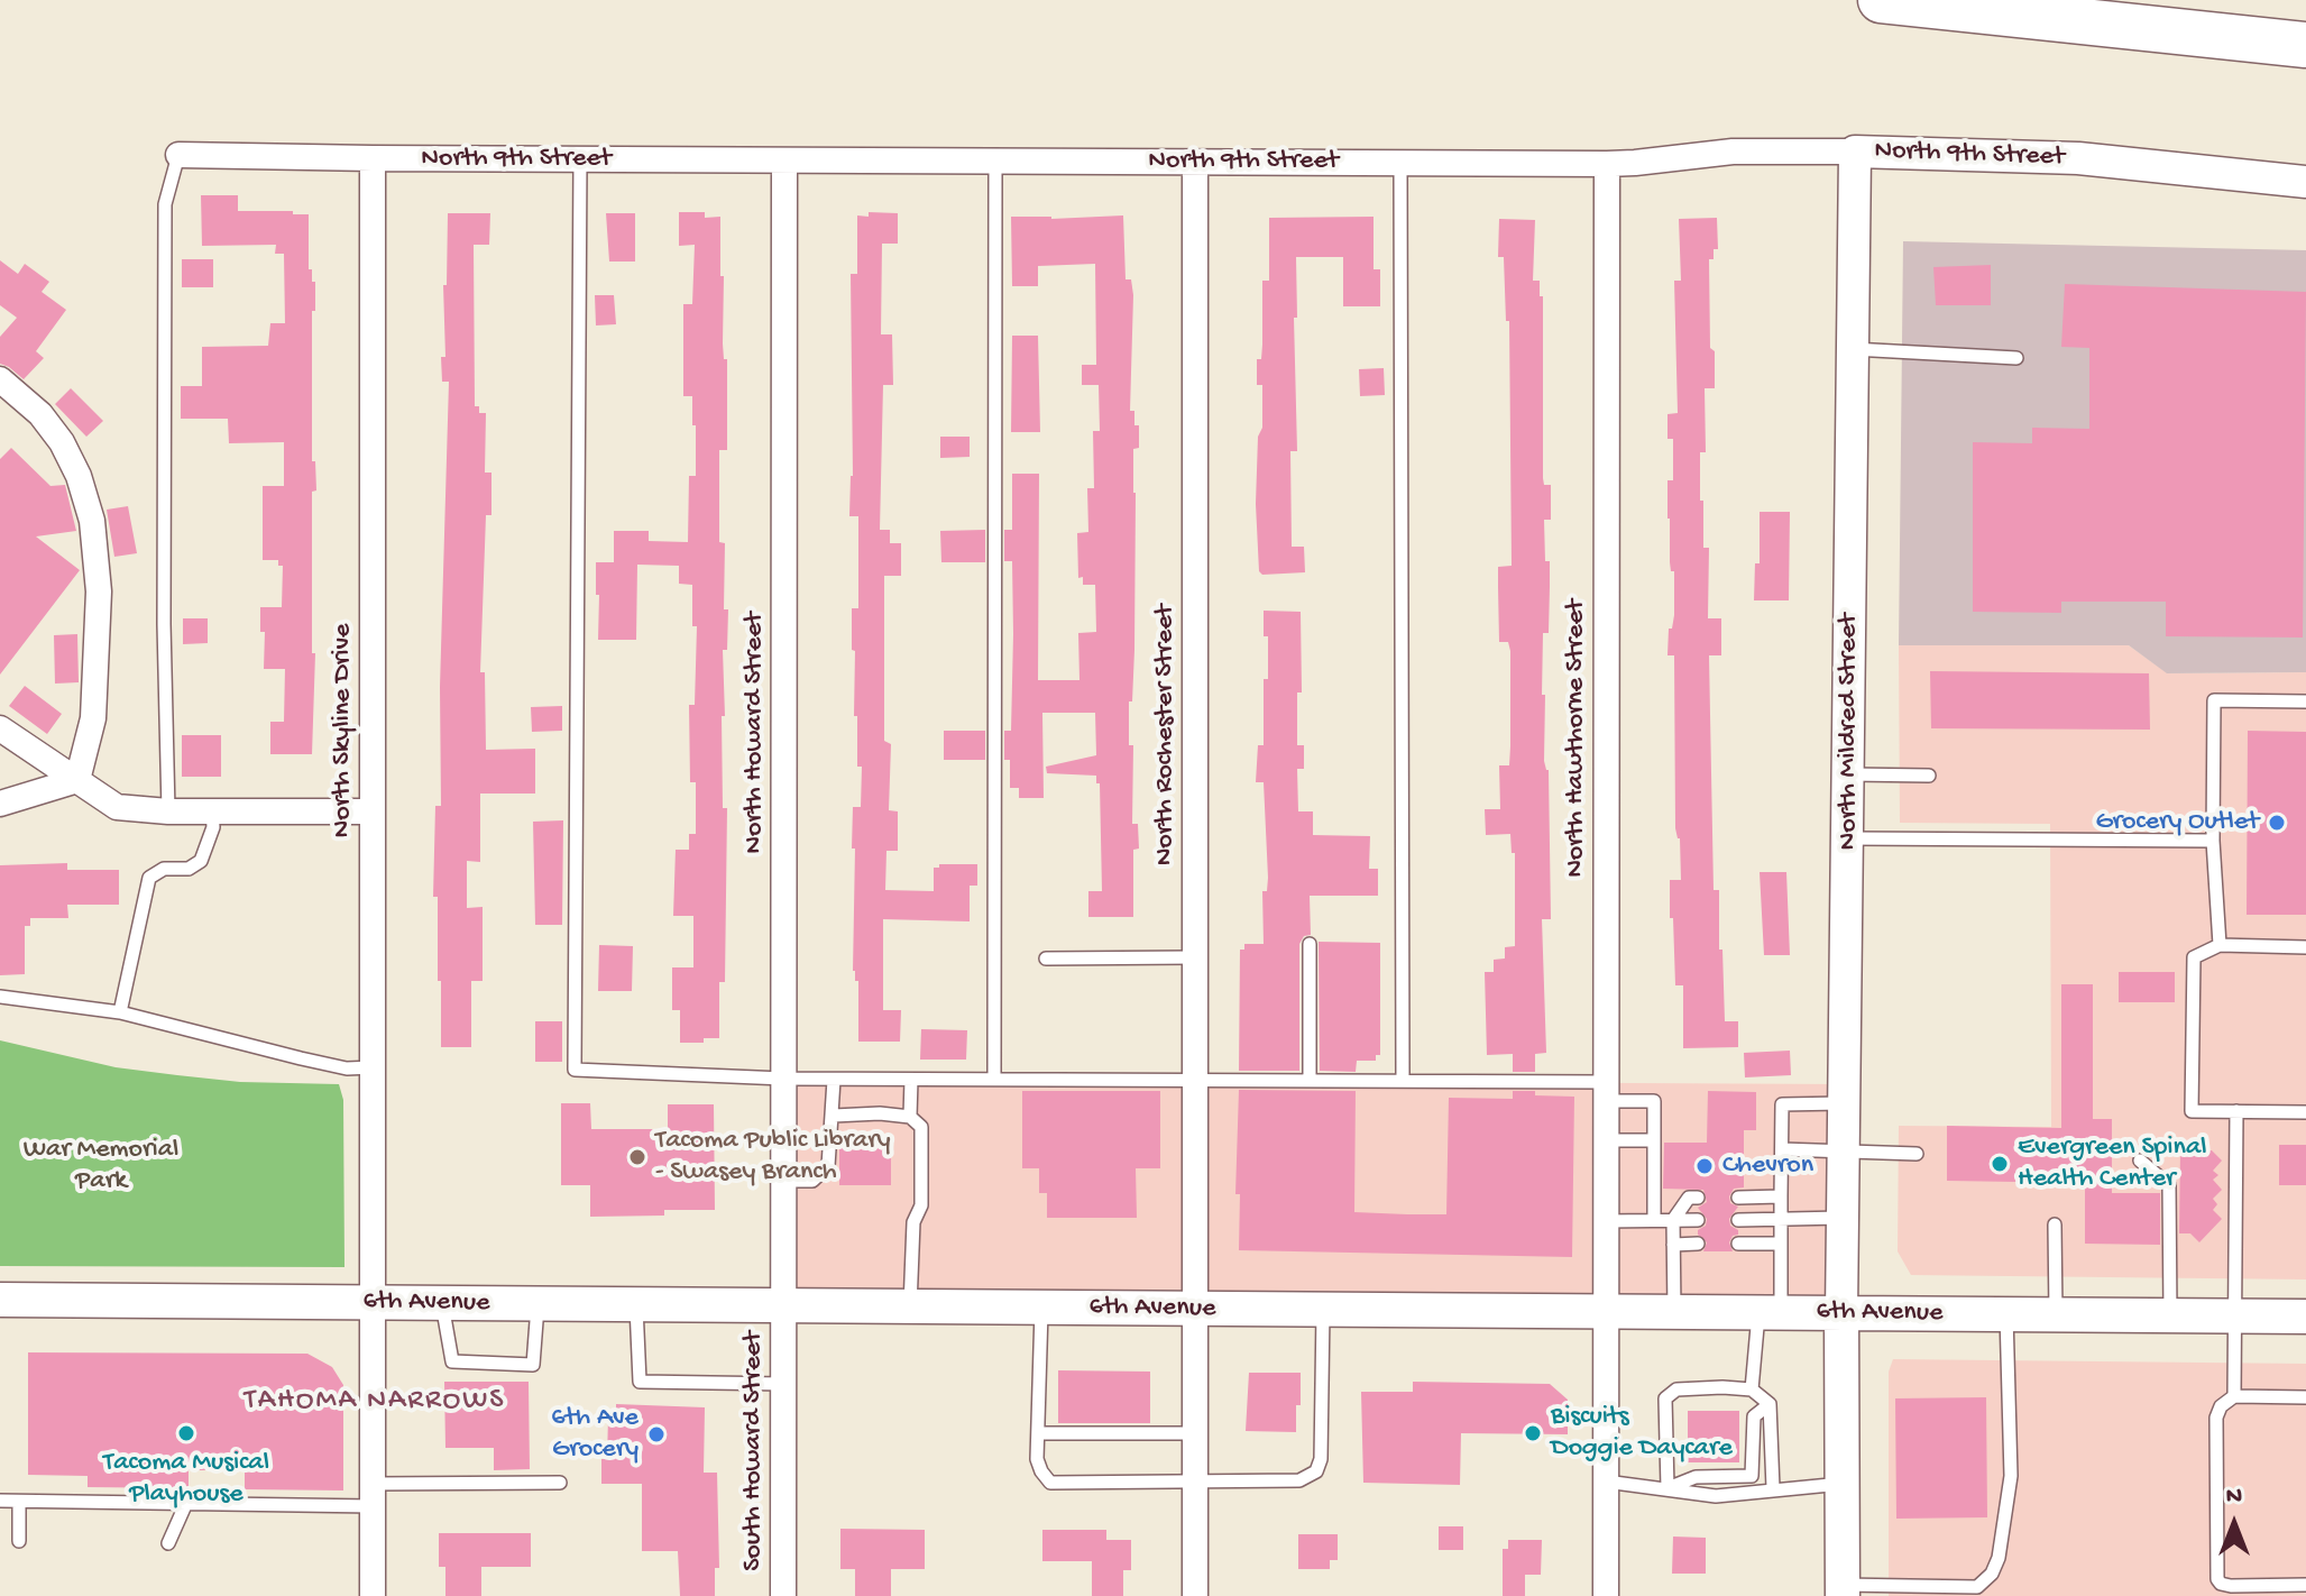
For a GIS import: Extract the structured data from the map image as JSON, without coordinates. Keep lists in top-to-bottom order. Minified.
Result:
{"streets":{"main road":["6th Avenue"],"street":["North 9th Street","North Skyline Drive","North Mildred Street","North Howard Street","North Rochester Street","North Hawthorne Street","South Howard Street"]},"crossings":[["North 9th Street","North Skyline Drive"],["North 9th Street","North Mildred Street"],["North 9th Street","North Howard Street"],["North 9th Street","North Rochester Street"],["North 9th Street","North Hawthorne Street"],["North Skyline Drive","6th Avenue"],["North Mildred Street","6th Avenue"],["North Howard Street","6th Avenue"],["North Howard Street","South Howard Street"],["North Rochester Street","6th Avenue"],["North Hawthorne Street","6th Avenue"],["6th Avenue","South Howard Street"]],"districts":["TAHOMA NARROWS"],"parks":["War Memorial Park"],"places":["Grocery Outlet","Tacoma Public Library - Swasey Branch","Evergreen Spinal Health Center","Chevron","Tacoma Musical Playhouse","Biscuits Doggie Daycare","6th Ave Grocery"],"north":"top"}
